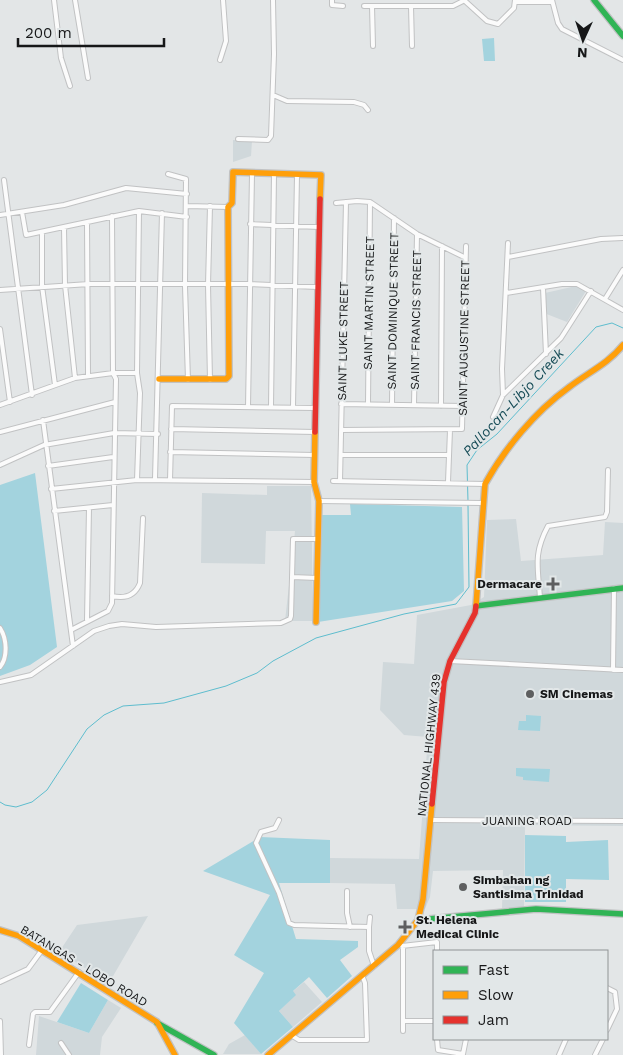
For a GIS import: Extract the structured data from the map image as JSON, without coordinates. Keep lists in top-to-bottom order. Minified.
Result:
{"streets":{"main road":["NATIONAL HIGHWAY 439","BATANGAS - LOBO ROAD"],"street":["SAINT MARTIN STREET","SAINT DOMINIQUE STREET","SAINT FRANCIS STREET","SAINT AUGUSTINE STREET","SAINT LUKE STREET","JUANING ROAD"]},"crossings":[["NATIONAL HIGHWAY 439","JUANING ROAD"]],"water":["Pallocan-Libjo Creek"],"places":{"health":["Dermacare","St. Helena Medical Clinic"],"other":["SM Cinemas","Simbahan ng Santisima Trinidad"]},"legend":["Fast","Slow","Jam"],"scale_bar":"200 m","north":"bottom"}
